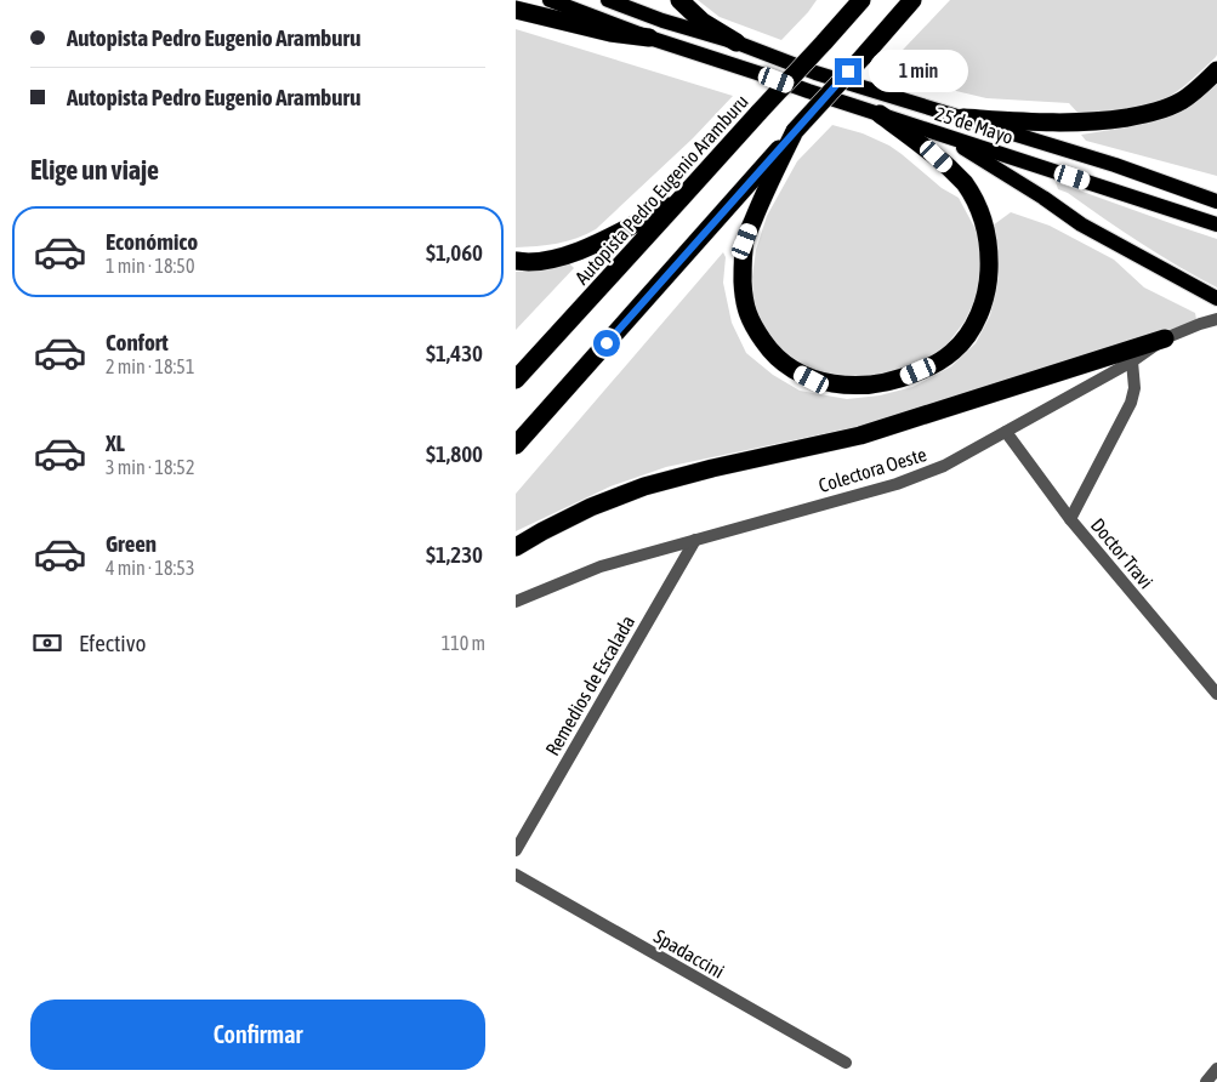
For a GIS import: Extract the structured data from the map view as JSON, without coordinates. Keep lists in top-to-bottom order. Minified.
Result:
{"streets":{"highway":["Autopista Pedro Eugenio Aramburu"],"main road":["25 de Mayo"],"street":["Colectora Oeste","Doctor Travi","Remedios de Escalada","Spadaccini"]},"crossings":[["Colectora Oeste","Doctor Travi"],["Colectora Oeste","Remedios de Escalada"]],"page":{"banner":["Autopista Pedro Eugenio Aramburu","Autopista Pedro Eugenio Aramburu"],"bubble":"1 min","heading":"Elige un viaje","list":[{"name":"Económico","note":"1 min · 18:50","value":"$1,060"},{"name":"Confort","note":"2 min · 18:51","value":"$1,430"},{"name":"XL","note":"3 min · 18:52","value":"$1,800"},{"name":"Green","note":"4 min · 18:53","value":"$1,230"}],"pay":["Efectivo","110 m"],"buttons":"Confirmar"}}
